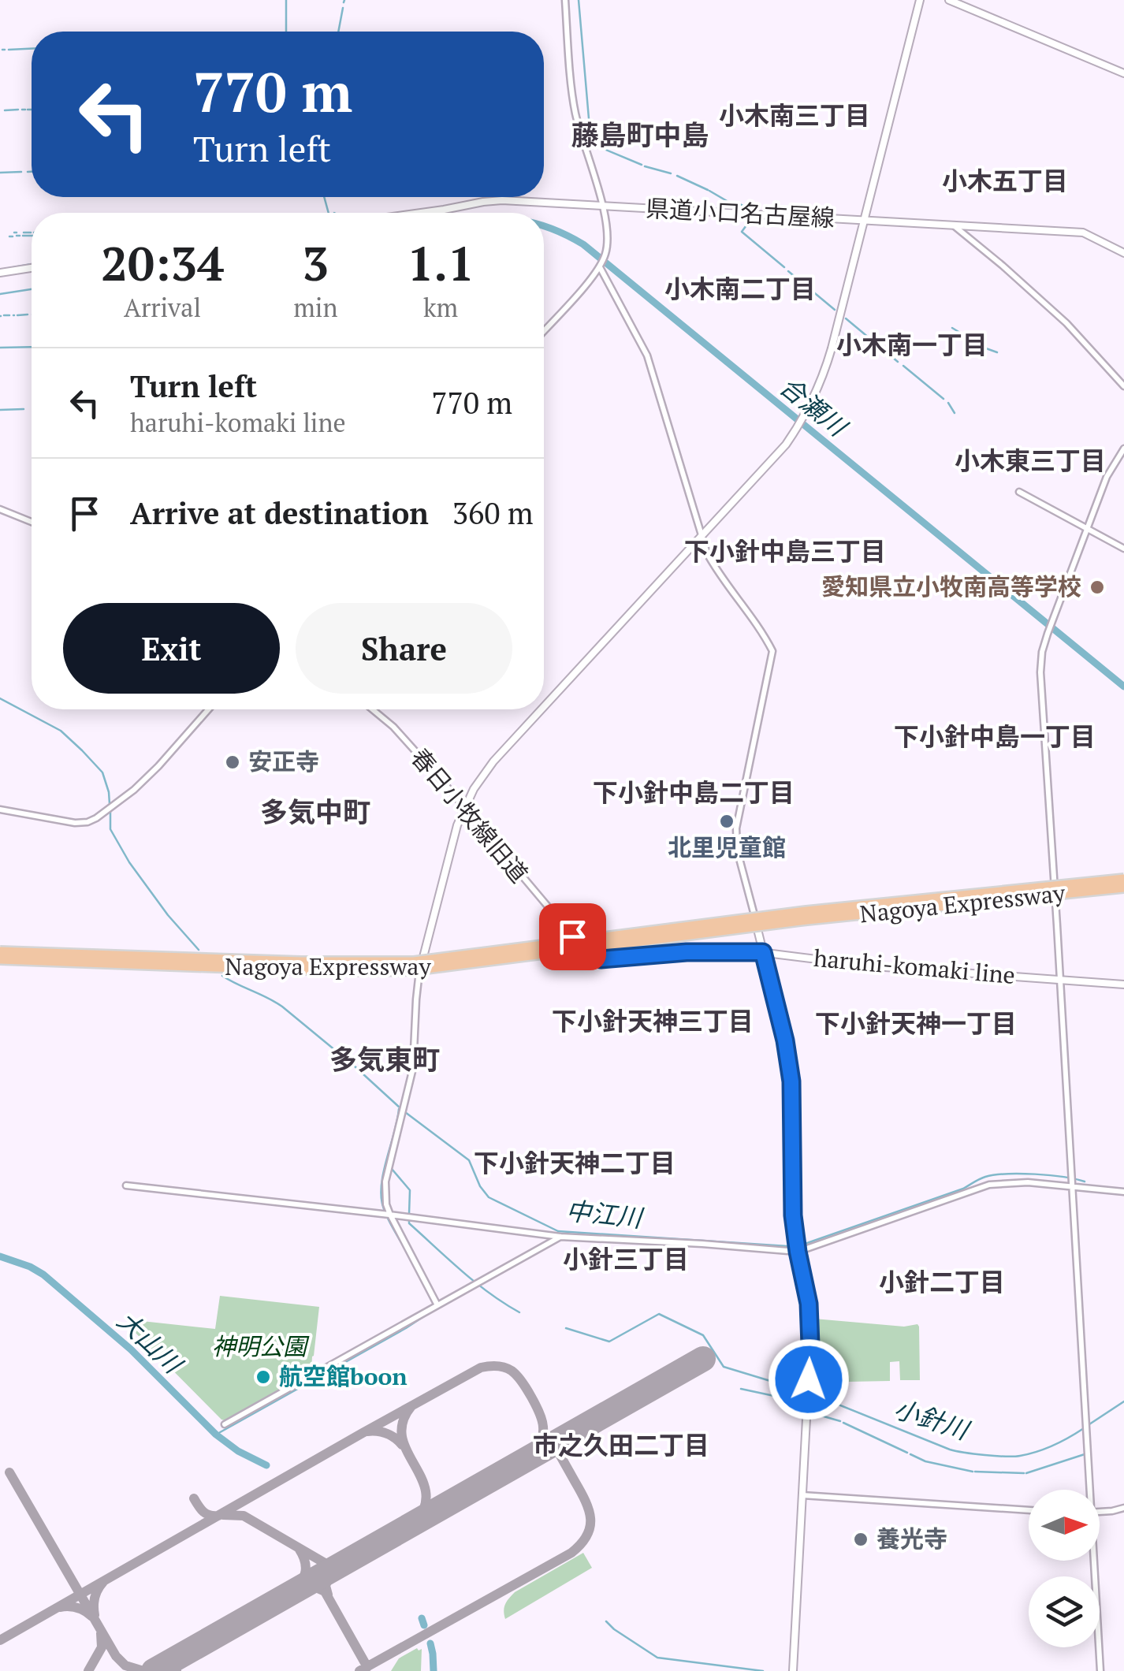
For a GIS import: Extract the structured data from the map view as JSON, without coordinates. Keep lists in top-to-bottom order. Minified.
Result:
{"streets":{"highway":["Nagoya Expressway"],"main road":["県道小口名古屋線","haruhi-komaki line"],"street":["春日小牧線旧道"]},"crossings":[["春日小牧線旧道","haruhi-komaki line"]],"districts":["小木南三丁目","藤島町中島","小木五丁目","小木南二丁目","小木南一丁目","小木東三丁目","下小針中島三丁目","下小針中島一丁目","下小針中島二丁目","多気中町","下小針天神三丁目","下小針天神一丁目","多気東町","下小針天神二丁目","小針三丁目","小針二丁目","市之久田二丁目"],"water":["合瀬川","中江川","大山川","小針川"],"parks":["神明公園"],"places":["愛知県立小牧南高等学校","安正寺","北里児童館","航空館boon","養光寺"],"north":"right","page":{"turn":["770 m","Turn left"],"eta":["20:34","Arrival","3","min","1.1","km"],"list":[{"name":"Turn left","note":"haruhi-komaki line","value":"770 m"},{"name":"Arrive at destination","value":"360 m"}],"buttons":["Exit","Share"]}}
